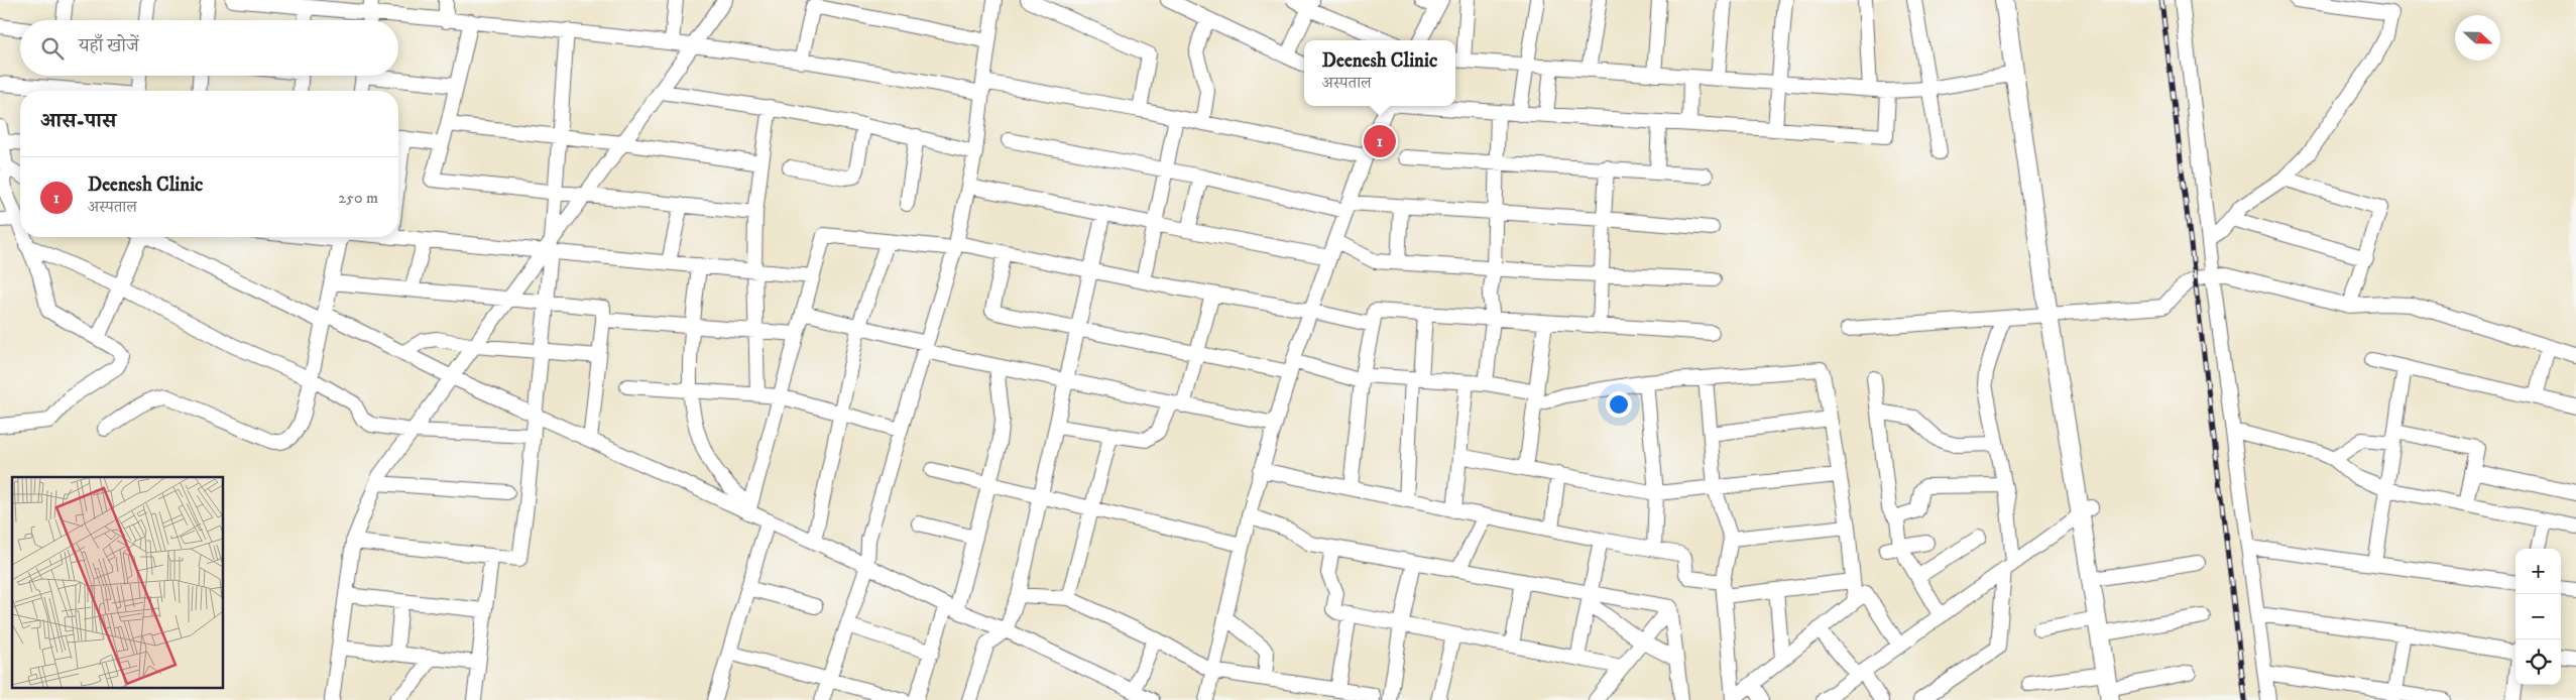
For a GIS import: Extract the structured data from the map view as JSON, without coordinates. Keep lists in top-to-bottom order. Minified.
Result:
{"north":"right","page":{"search":"यहाँ खोजें","popup":["Deenesh Clinic","अस्पताल"],"heading":"आस-पास","pins":"1","list":[{"mark":"1","name":"Deenesh Clinic","note":"अस्पताल","value":"250 m"}],"map_buttons":["+","−"]}}
